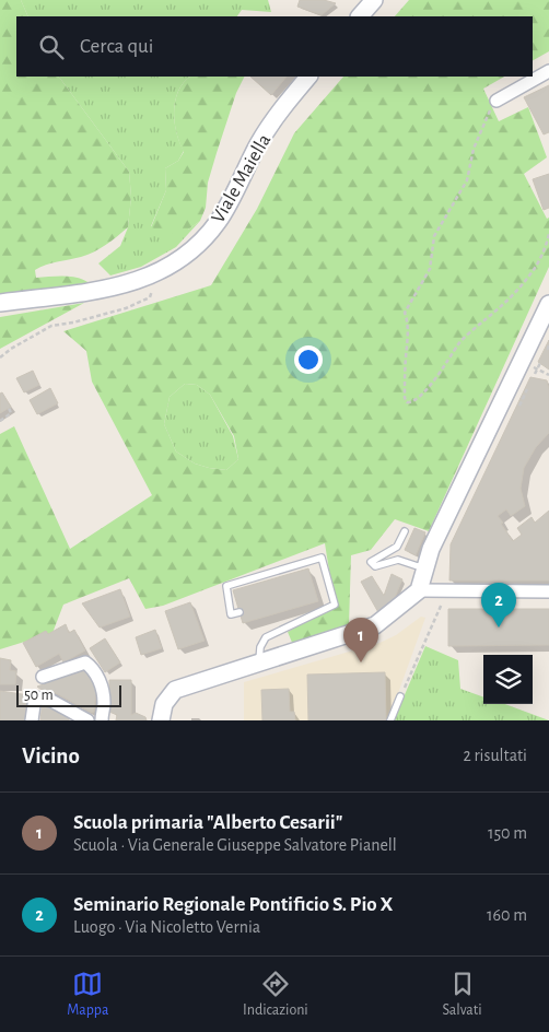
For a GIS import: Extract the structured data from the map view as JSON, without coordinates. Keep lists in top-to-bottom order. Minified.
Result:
{"streets":{"street":["Viale Maiella"]},"scale_bar":"50 m","page":{"search":"Cerca qui","pins":["2","1"],"scale":"50 m","heading":["Vicino","2 risultati"],"list":[{"mark":"1","name":"Scuola primaria \"Alberto Cesarii\"","note":"Scuola · Via Generale Giuseppe Salvatore Pianell","value":"150 m"},{"mark":"2","name":"Seminario Regionale Pontificio S. Pio X","note":"Luogo · Via Nicoletto Vernia","value":"160 m"}],"nav":["Mappa","Indicazioni","Salvati"]}}
